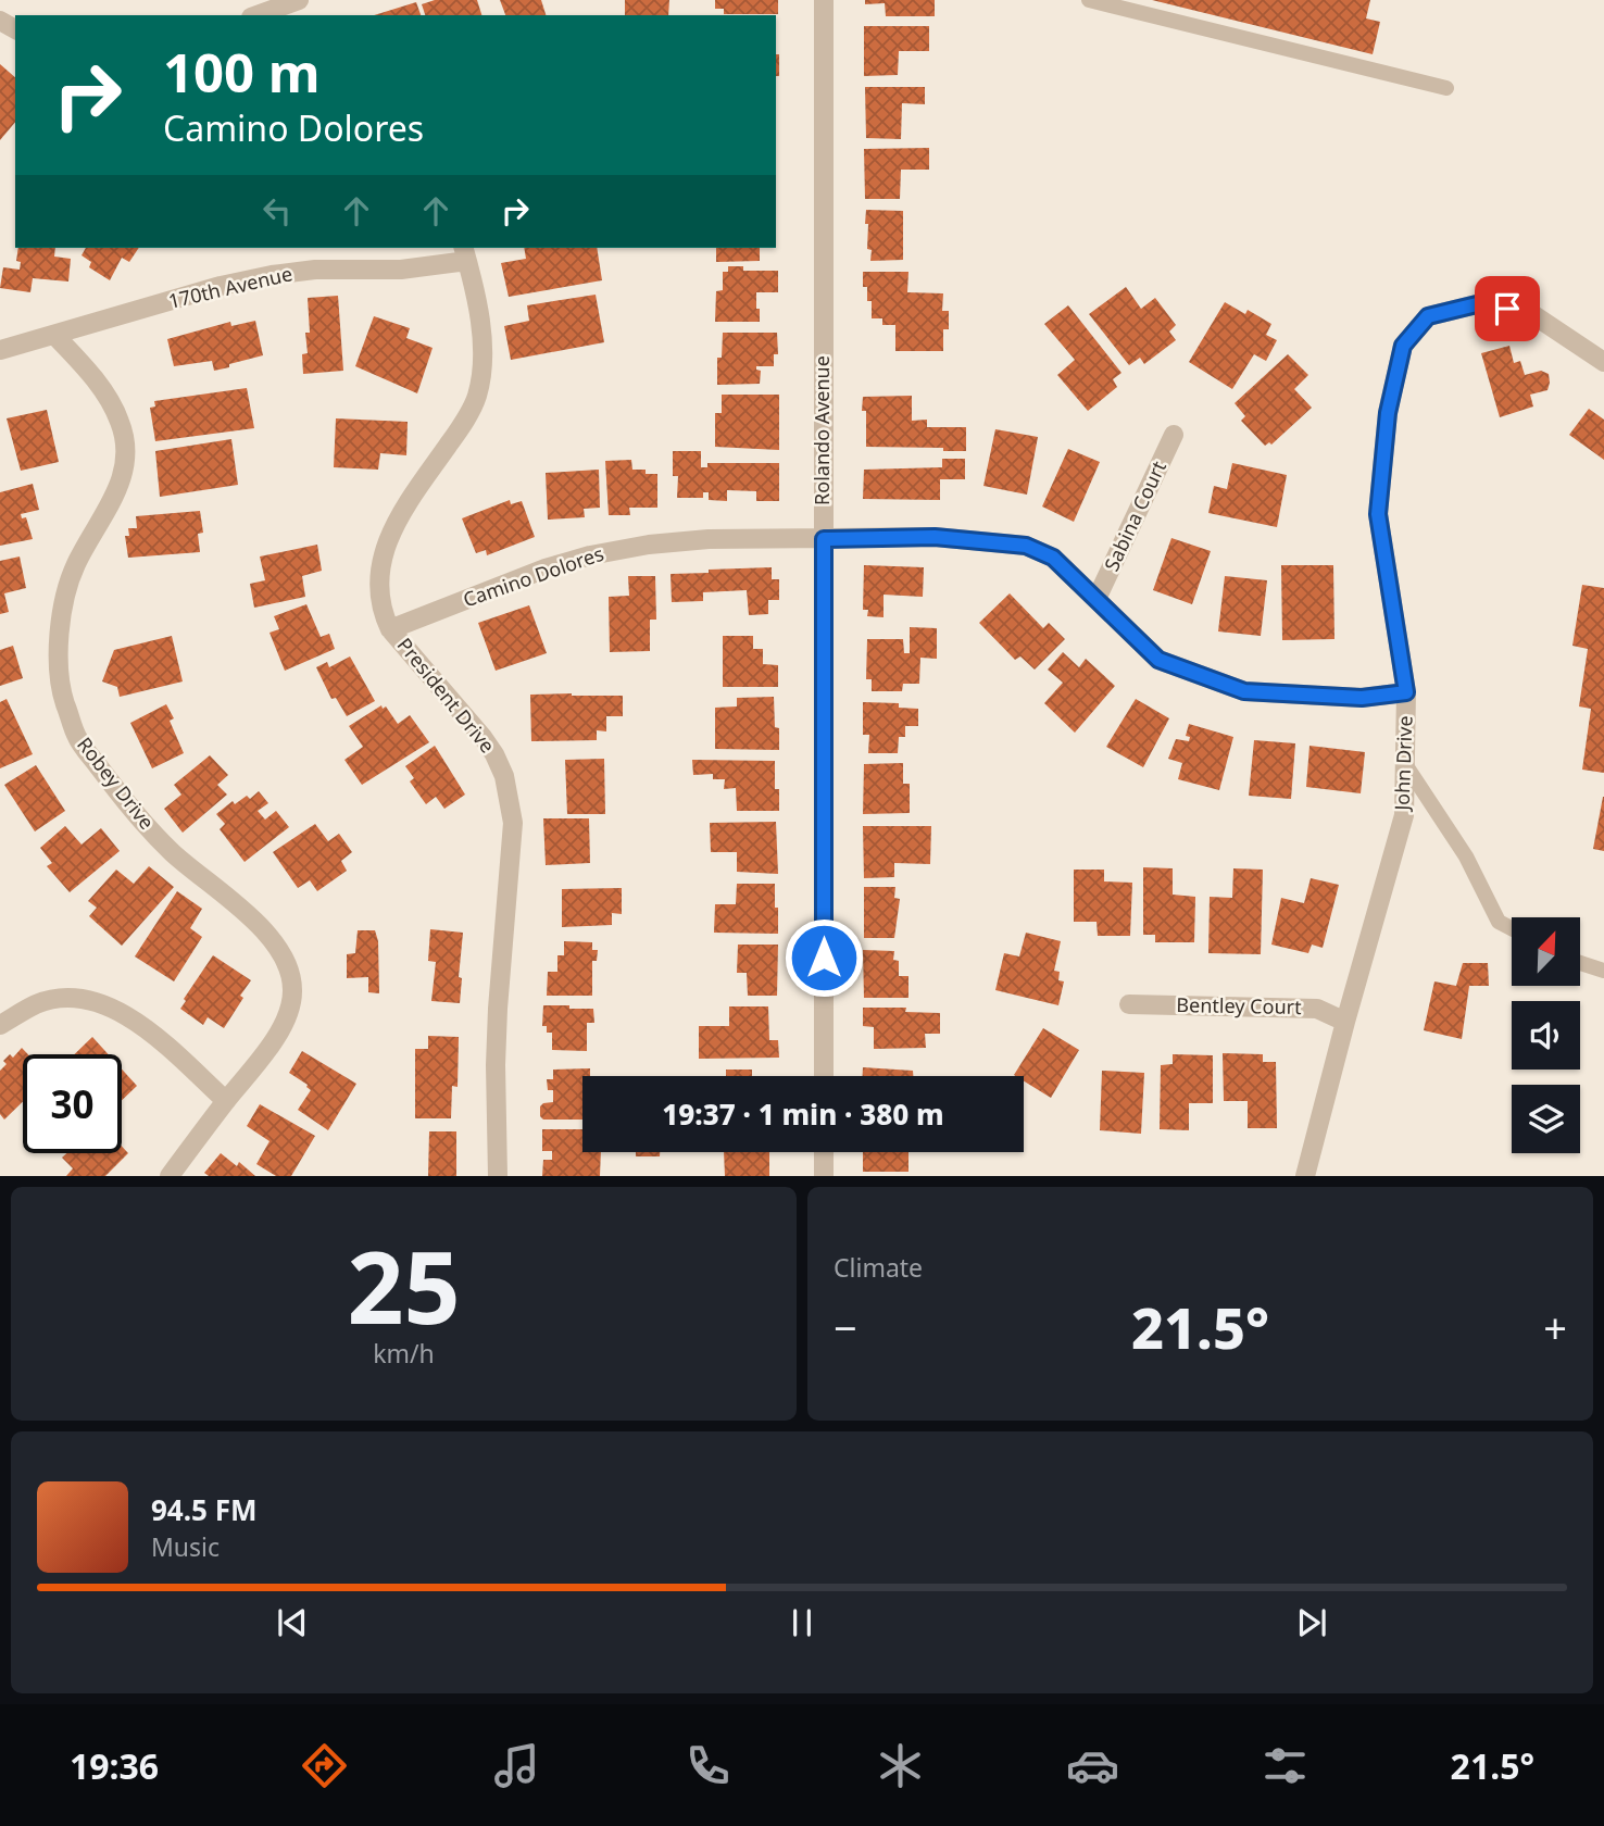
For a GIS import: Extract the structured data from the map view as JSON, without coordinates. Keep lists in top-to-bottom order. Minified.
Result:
{"streets":{"street":["170th Avenue","Rolando Avenue","Sabina Court","Camino Dolores","President Drive","John Drive","Robey Drive","Bentley Court"]},"crossings":[["170th Avenue","President Drive"],["170th Avenue","Robey Drive"],["Rolando Avenue","Camino Dolores"],["Sabina Court","Camino Dolores"],["Camino Dolores","President Drive"],["Camino Dolores","John Drive"],["John Drive","Bentley Court"]],"north":"top right","page":{"turn":["100 m","Camino Dolores"],"limit":"30","trip":"19:37 · 1 min · 380 m","tile":[["25","km/h"],"Climate"],"heat":["−","21.5°","+"],"song":["94.5 FM","Music"],"tabs":["19:36","21.5°"]}}
